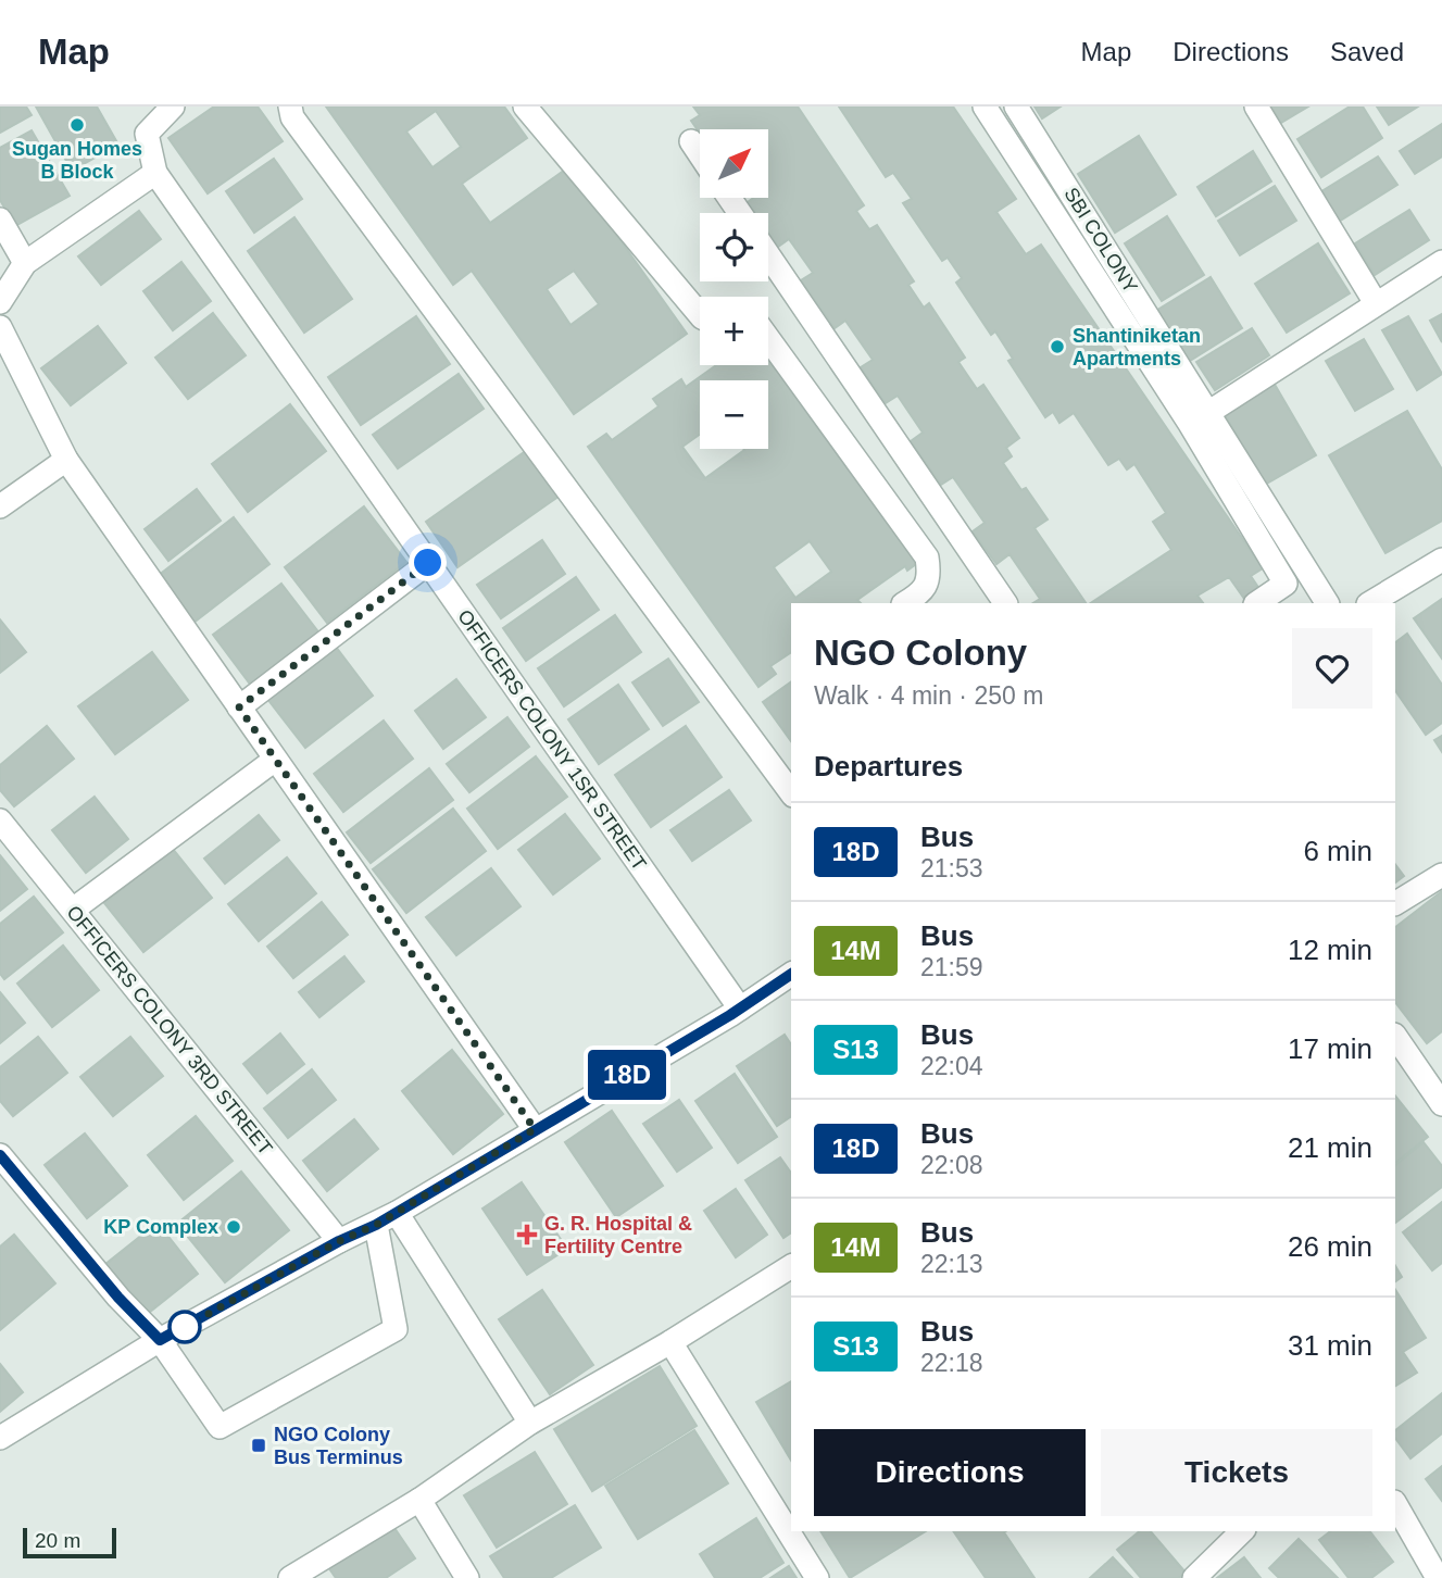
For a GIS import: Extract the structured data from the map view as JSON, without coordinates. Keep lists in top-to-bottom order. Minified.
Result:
{"streets":{"street":["SBI COLONY","OFFICERS COLONY 1SR STREET","OFFICERS COLONY 3RD STREET"]},"places":{"other":["Sugan Homes B Block","Shantiniketan Apartments","KP Complex"],"health":["G. R. Hospital & Fertility Centre"],"transit":["NGO Colony Bus Terminus"]},"lines":["bus line 18D"],"scale_bar":"20 m","north":"top right","page":{"header":"Map","nav":["Map","Directions","Saved"],"on_map":"18D","map_buttons":["+","−"],"heading":[["NGO Colony","Walk · 4 min · 250 m"],"Departures"],"list":[{"mark":"18D","name":"Bus","note":"21:53","value":"6 min"},{"mark":"14M","name":"Bus","note":"21:59","value":"12 min"},{"mark":"S13","name":"Bus","note":"22:04","value":"17 min"},{"mark":"18D","name":"Bus","note":"22:08","value":"21 min"},{"mark":"14M","name":"Bus","note":"22:13","value":"26 min"},{"mark":"S13","name":"Bus","note":"22:18","value":"31 min"}],"buttons":["Directions","Tickets"],"scale":"20 m"}}
